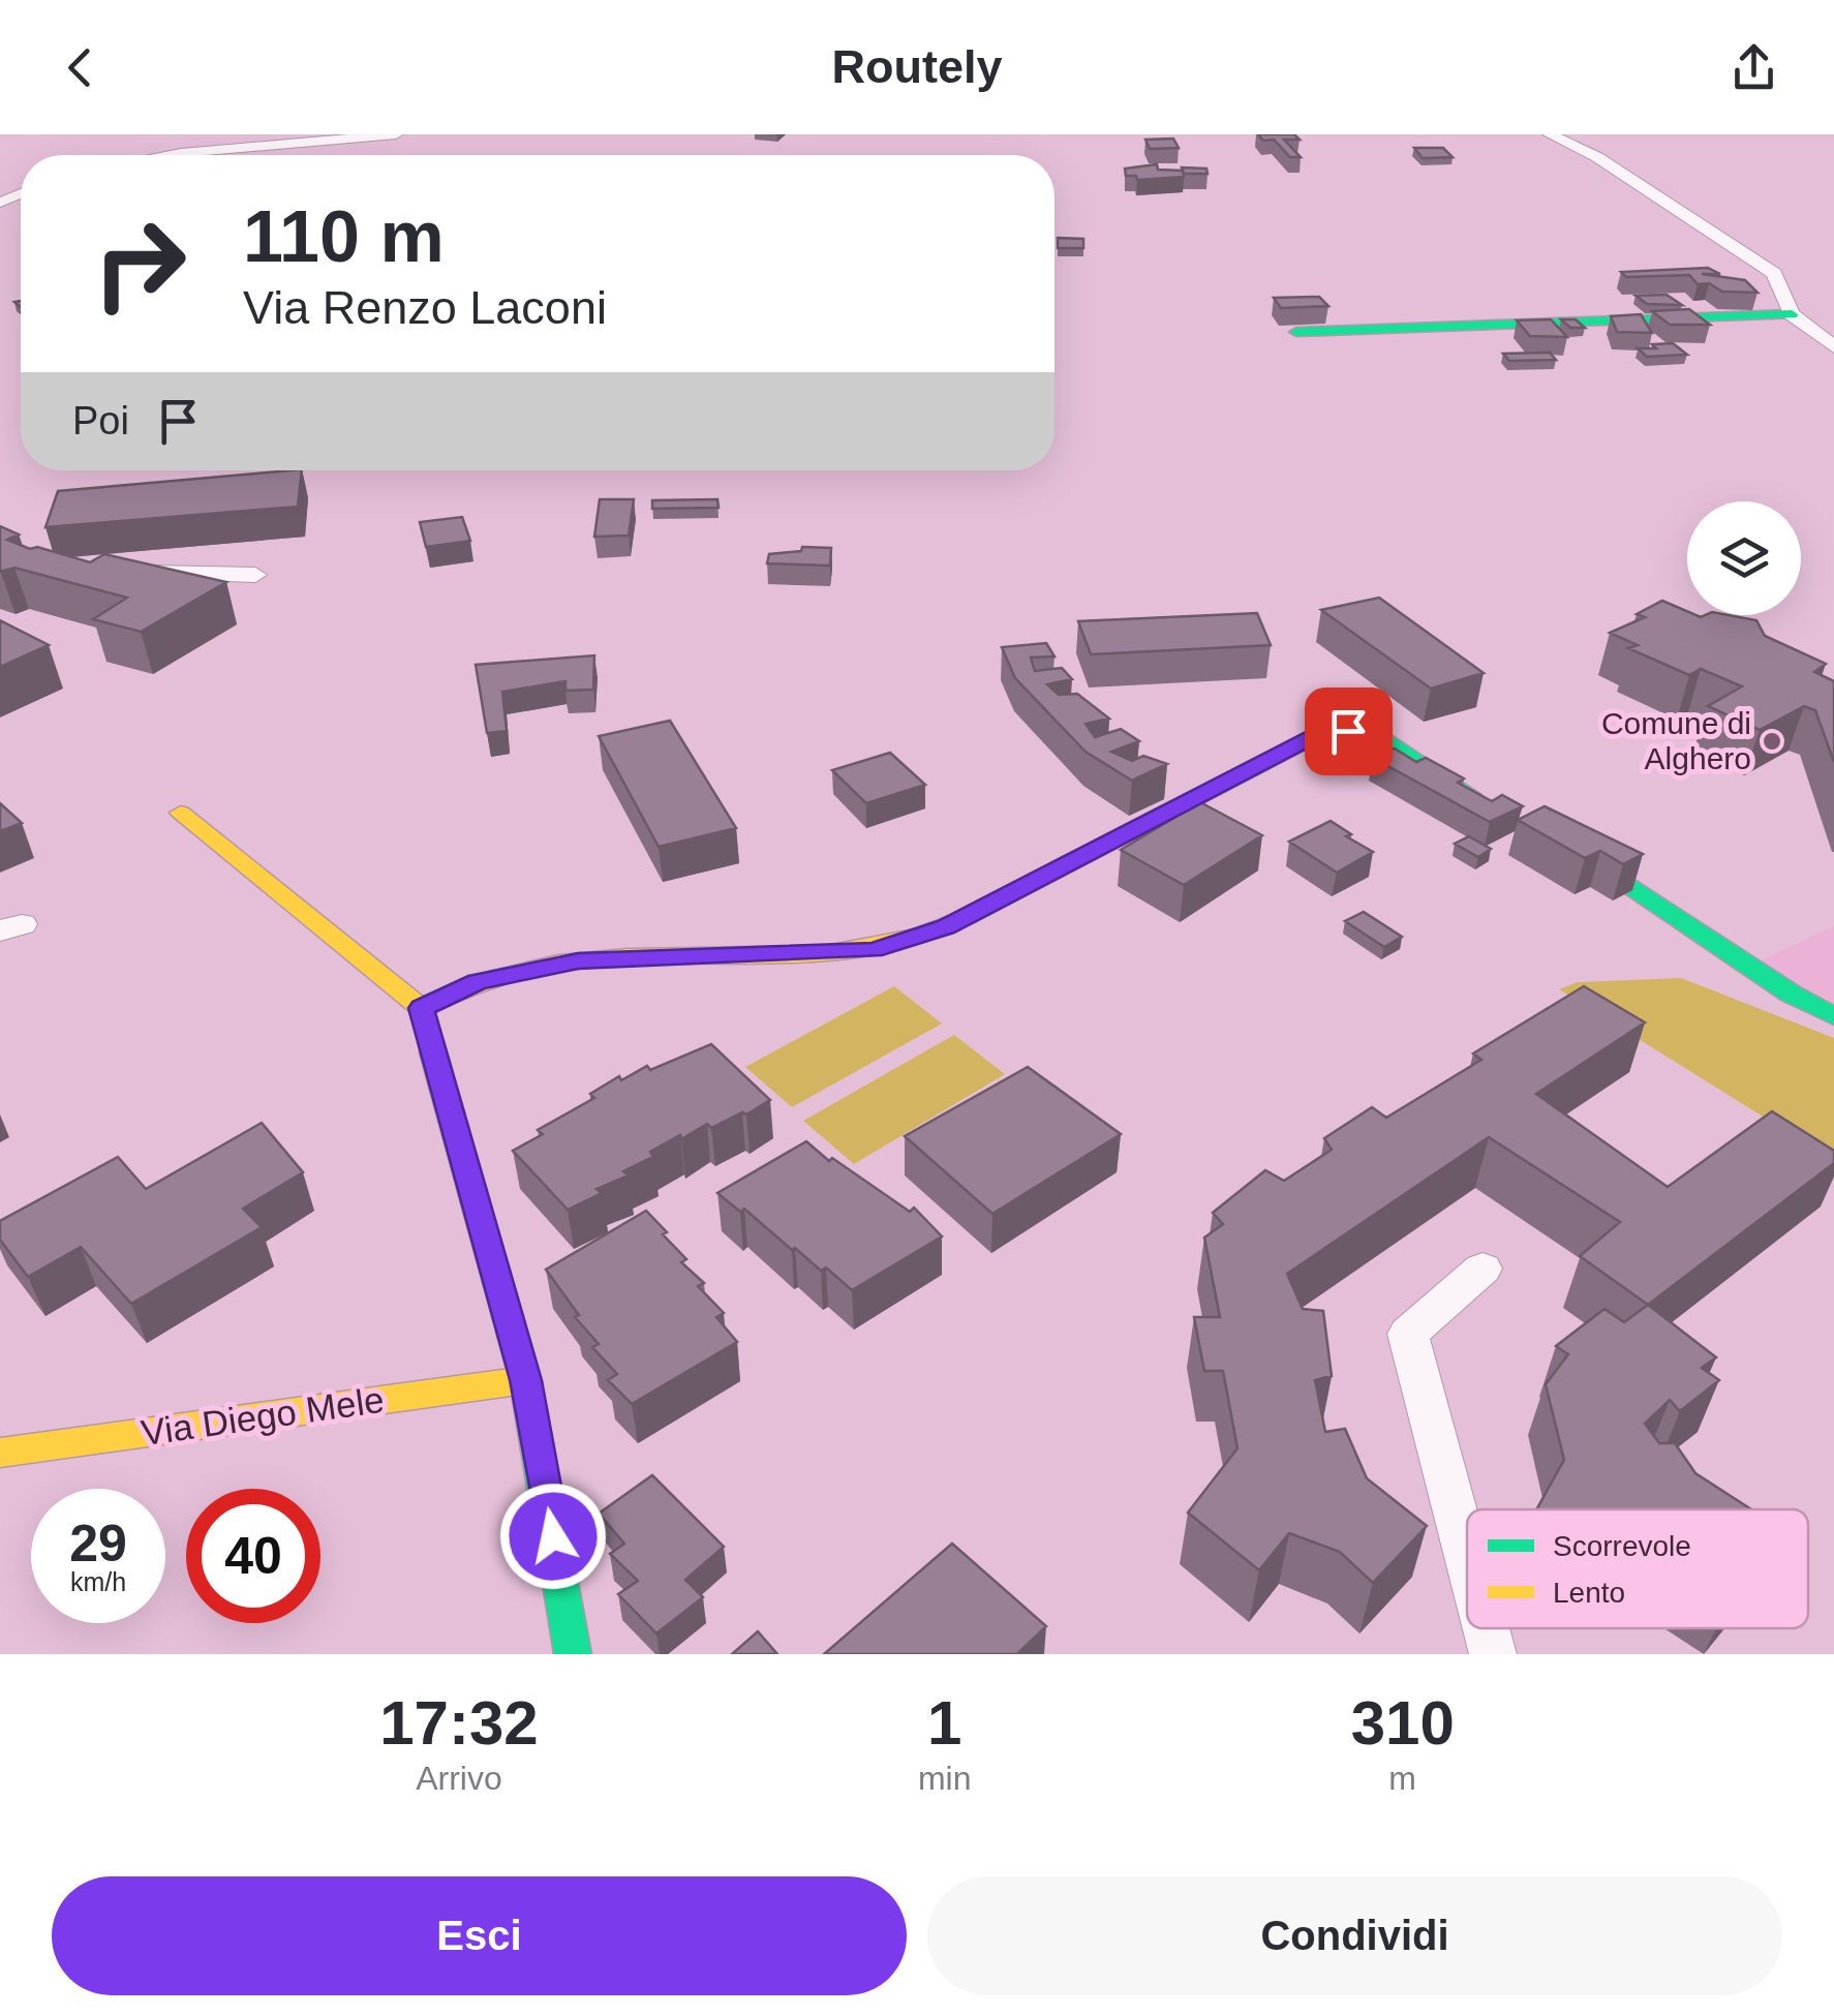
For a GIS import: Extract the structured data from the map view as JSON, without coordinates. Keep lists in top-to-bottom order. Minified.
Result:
{"streets":{"street":["Via Diego Mele"]},"places":["Comune di Alghero"],"legend":["Scorrevole","Lento"],"page":{"header":"Routely","turn":["110 m","Via Renzo Laconi"],"then":"Poi","speed":"29 km/h","limit":"40","eta":["17:32","Arrivo","1","min","310","m"],"buttons":["Esci","Condividi"]}}
